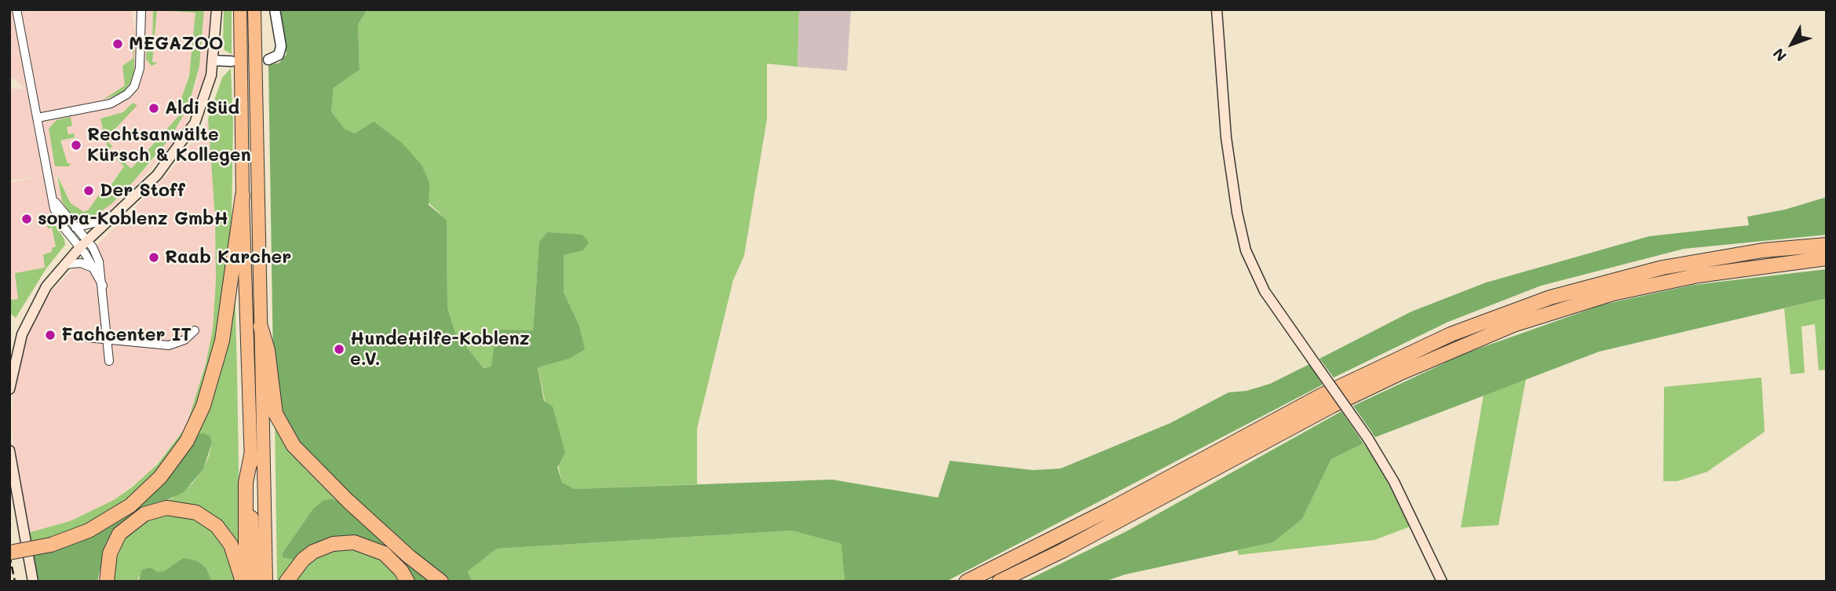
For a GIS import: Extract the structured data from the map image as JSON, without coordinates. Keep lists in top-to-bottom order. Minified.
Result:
{"places":["MEGAZOO","Aldi Süd","Rechtsanwälte Kürsch & Kollegen","Der Stoff","sopra-Koblenz GmbH","Raab Karcher","Fachcenter IT","HundeHilfe-Koblenz e.V."],"north":"bottom left"}
